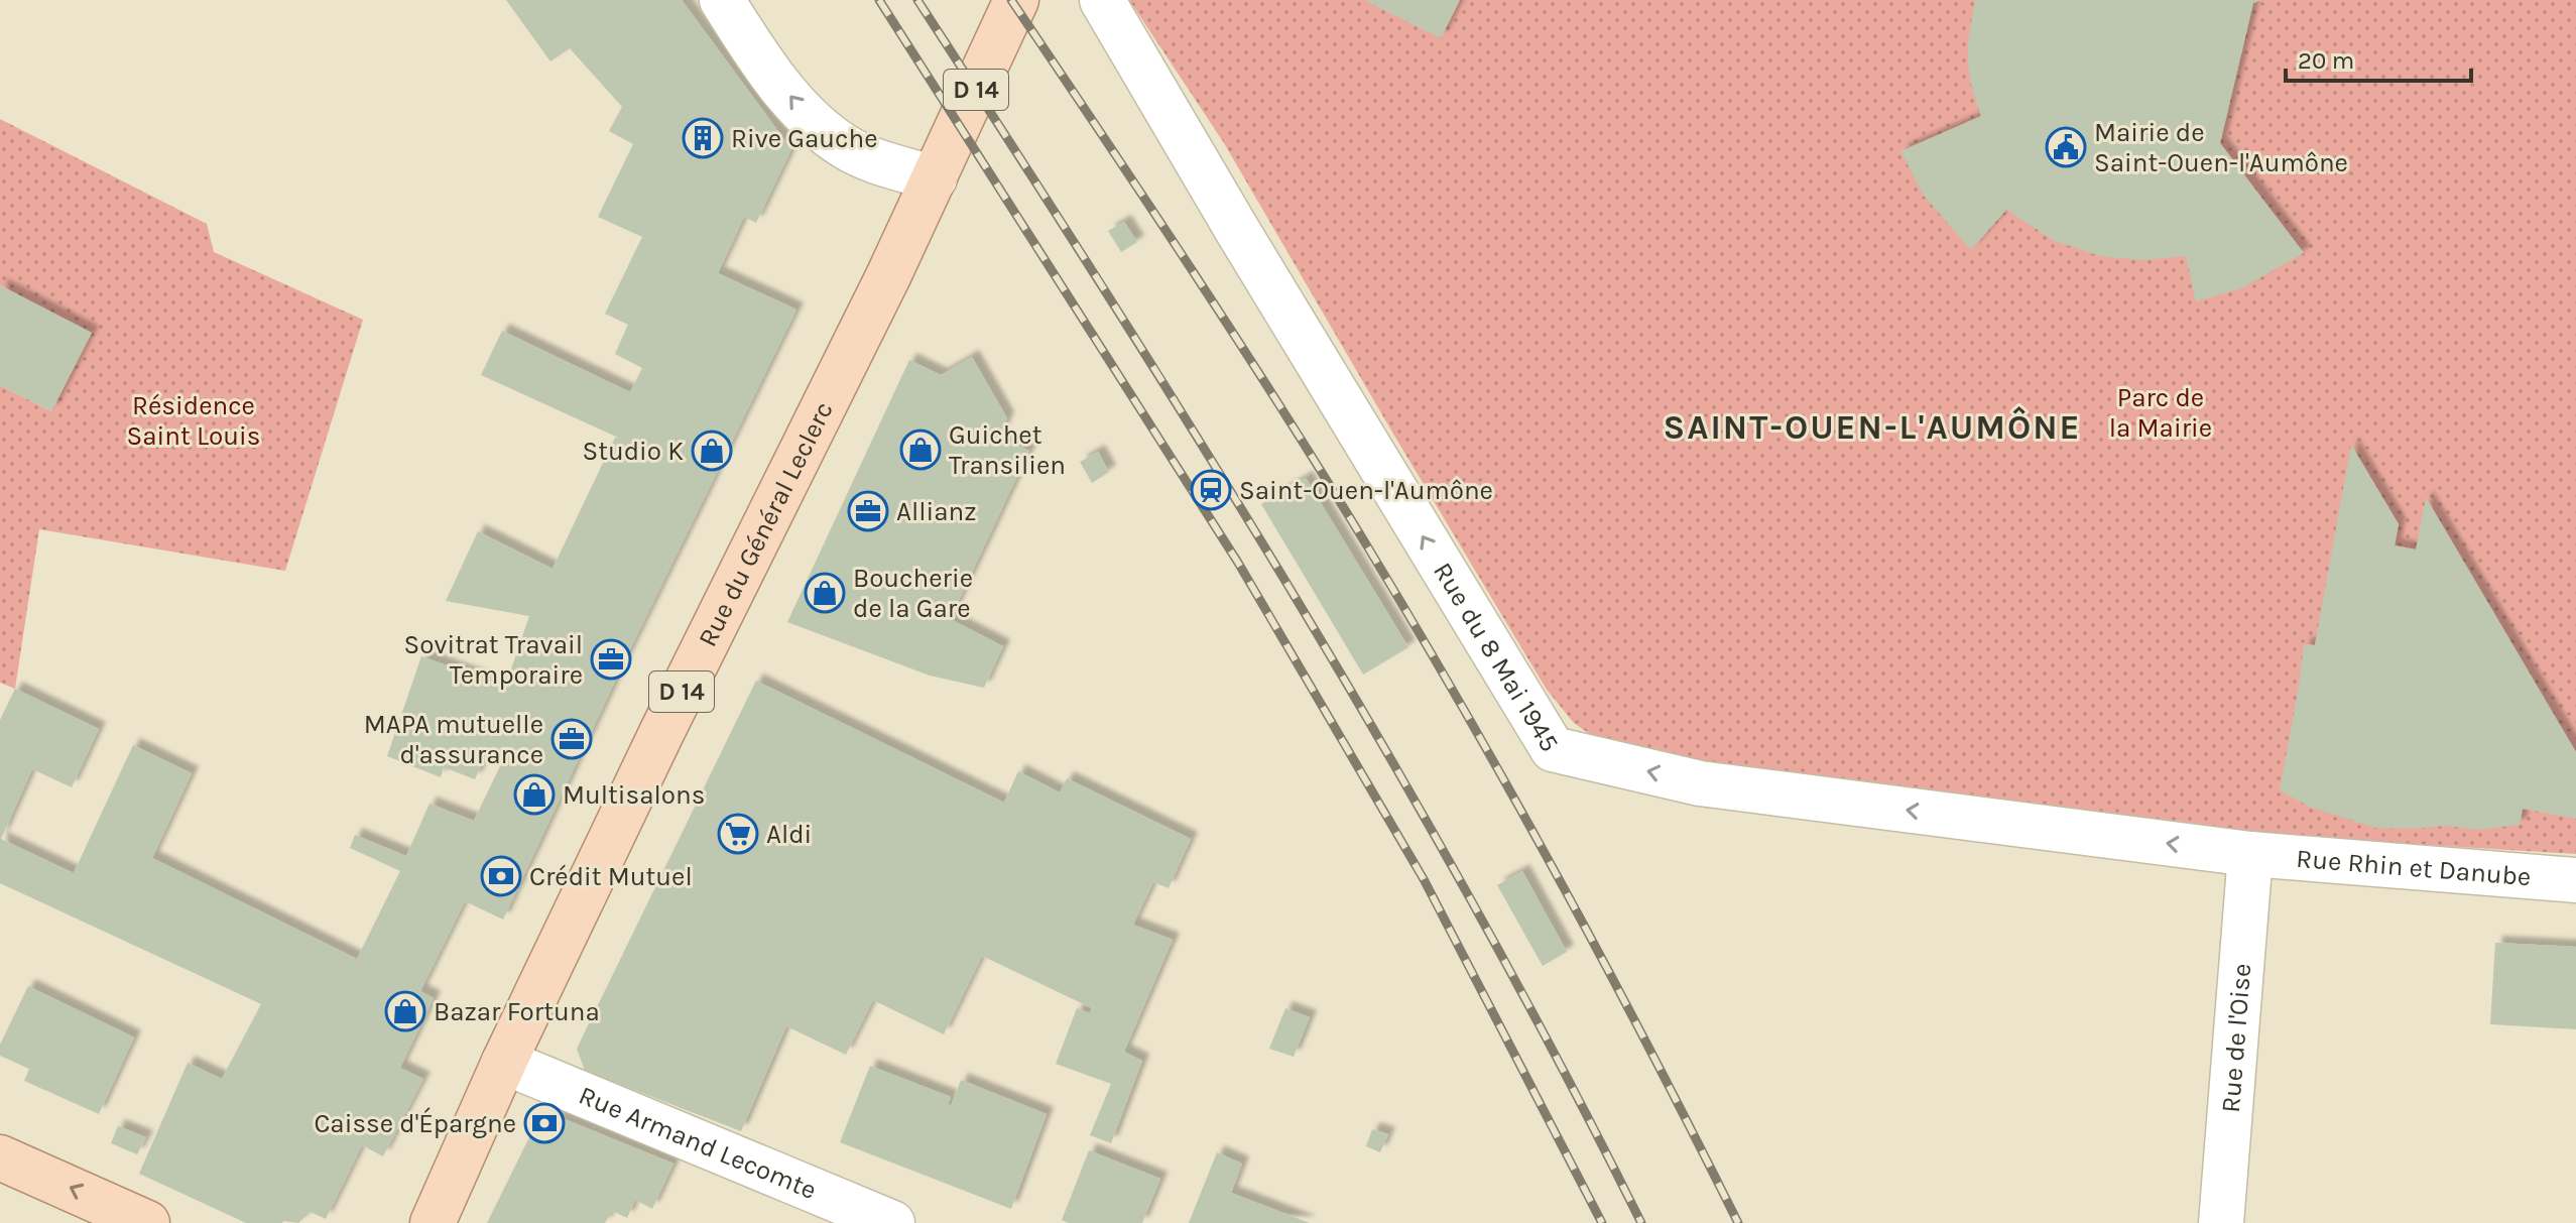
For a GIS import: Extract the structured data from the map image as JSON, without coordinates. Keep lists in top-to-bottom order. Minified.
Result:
{"streets":{"main road":["D 14","Rue du Général Leclerc"],"street":["Rue du 8 Mai 1945","Rue Rhin et Danube","Rue de l'Oise","Rue Armand Lecomte"]},"crossings":[["Rue du Général Leclerc","Rue Armand Lecomte"],["Rue du 8 Mai 1945","Rue Rhin et Danube"],["Rue du 8 Mai 1945","Rue de l'Oise"],["Rue Rhin et Danube","Rue de l'Oise"]],"one_way":["Rue du 8 Mai 1945"],"districts":["SAINT-OUEN-L'AUMÔNE"],"parks":["Parc de la Mairie","Résidence Saint Louis"],"places":{"building":["Rive Gauche"],"public building":["Mairie de Saint-Ouen-l'Aumône"],"shop":["Guichet Transilien","Studio K","Boucherie de la Gare","Multisalons","Bazar Fortuna"],"station":["Saint-Ouen-l'Aumône"],"office":["Allianz","Sovitrat Travail Temporaire","MAPA mutuelle d'assurance"],"supermarket":["Aldi"],"bank":["Crédit Mutuel","Caisse d'Épargne"]},"scale_bar":"20 m"}
